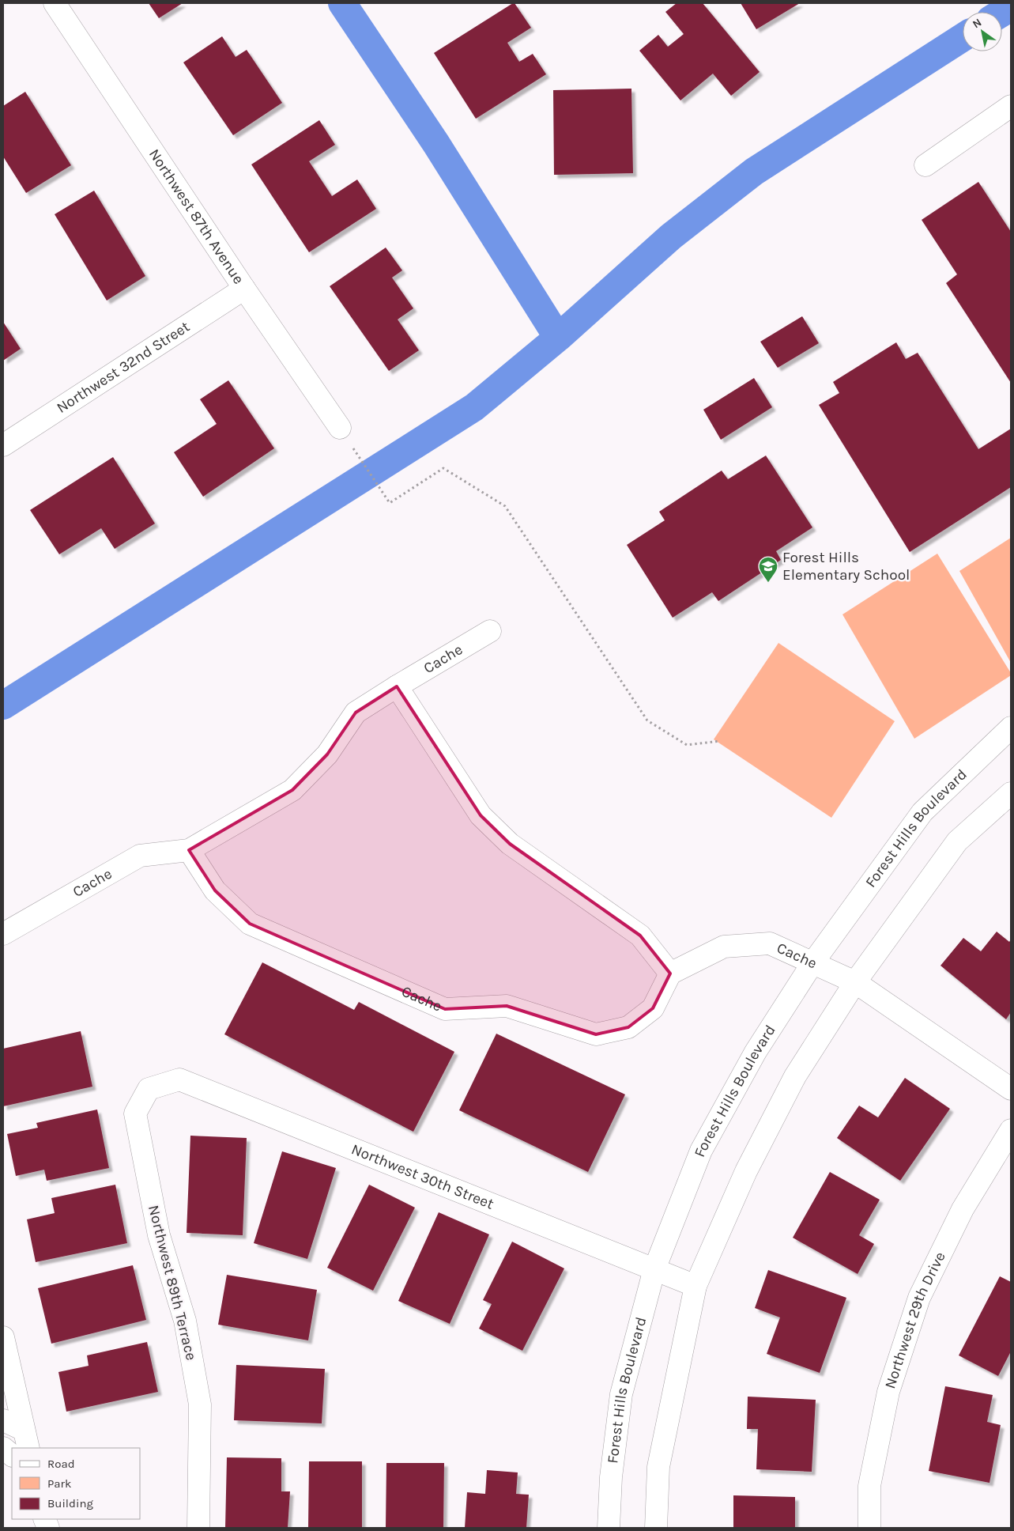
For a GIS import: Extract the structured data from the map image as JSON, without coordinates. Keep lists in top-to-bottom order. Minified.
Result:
{"streets":{"street":["Northwest 87th Avenue","Northwest 32nd Street","Cache","Forest Hills Boulevard","Northwest 30th Street","Northwest 89th Terrace","Northwest 29th Drive"]},"crossings":[["Northwest 87th Avenue","Northwest 32nd Street"],["Cache","Forest Hills Boulevard"],["Forest Hills Boulevard","Northwest 30th Street"],["Northwest 30th Street","Northwest 89th Terrace"]],"places":{"school or university":["Forest Hills Elementary School"]},"legend":["Road","Park","Building"],"north":"top left"}
